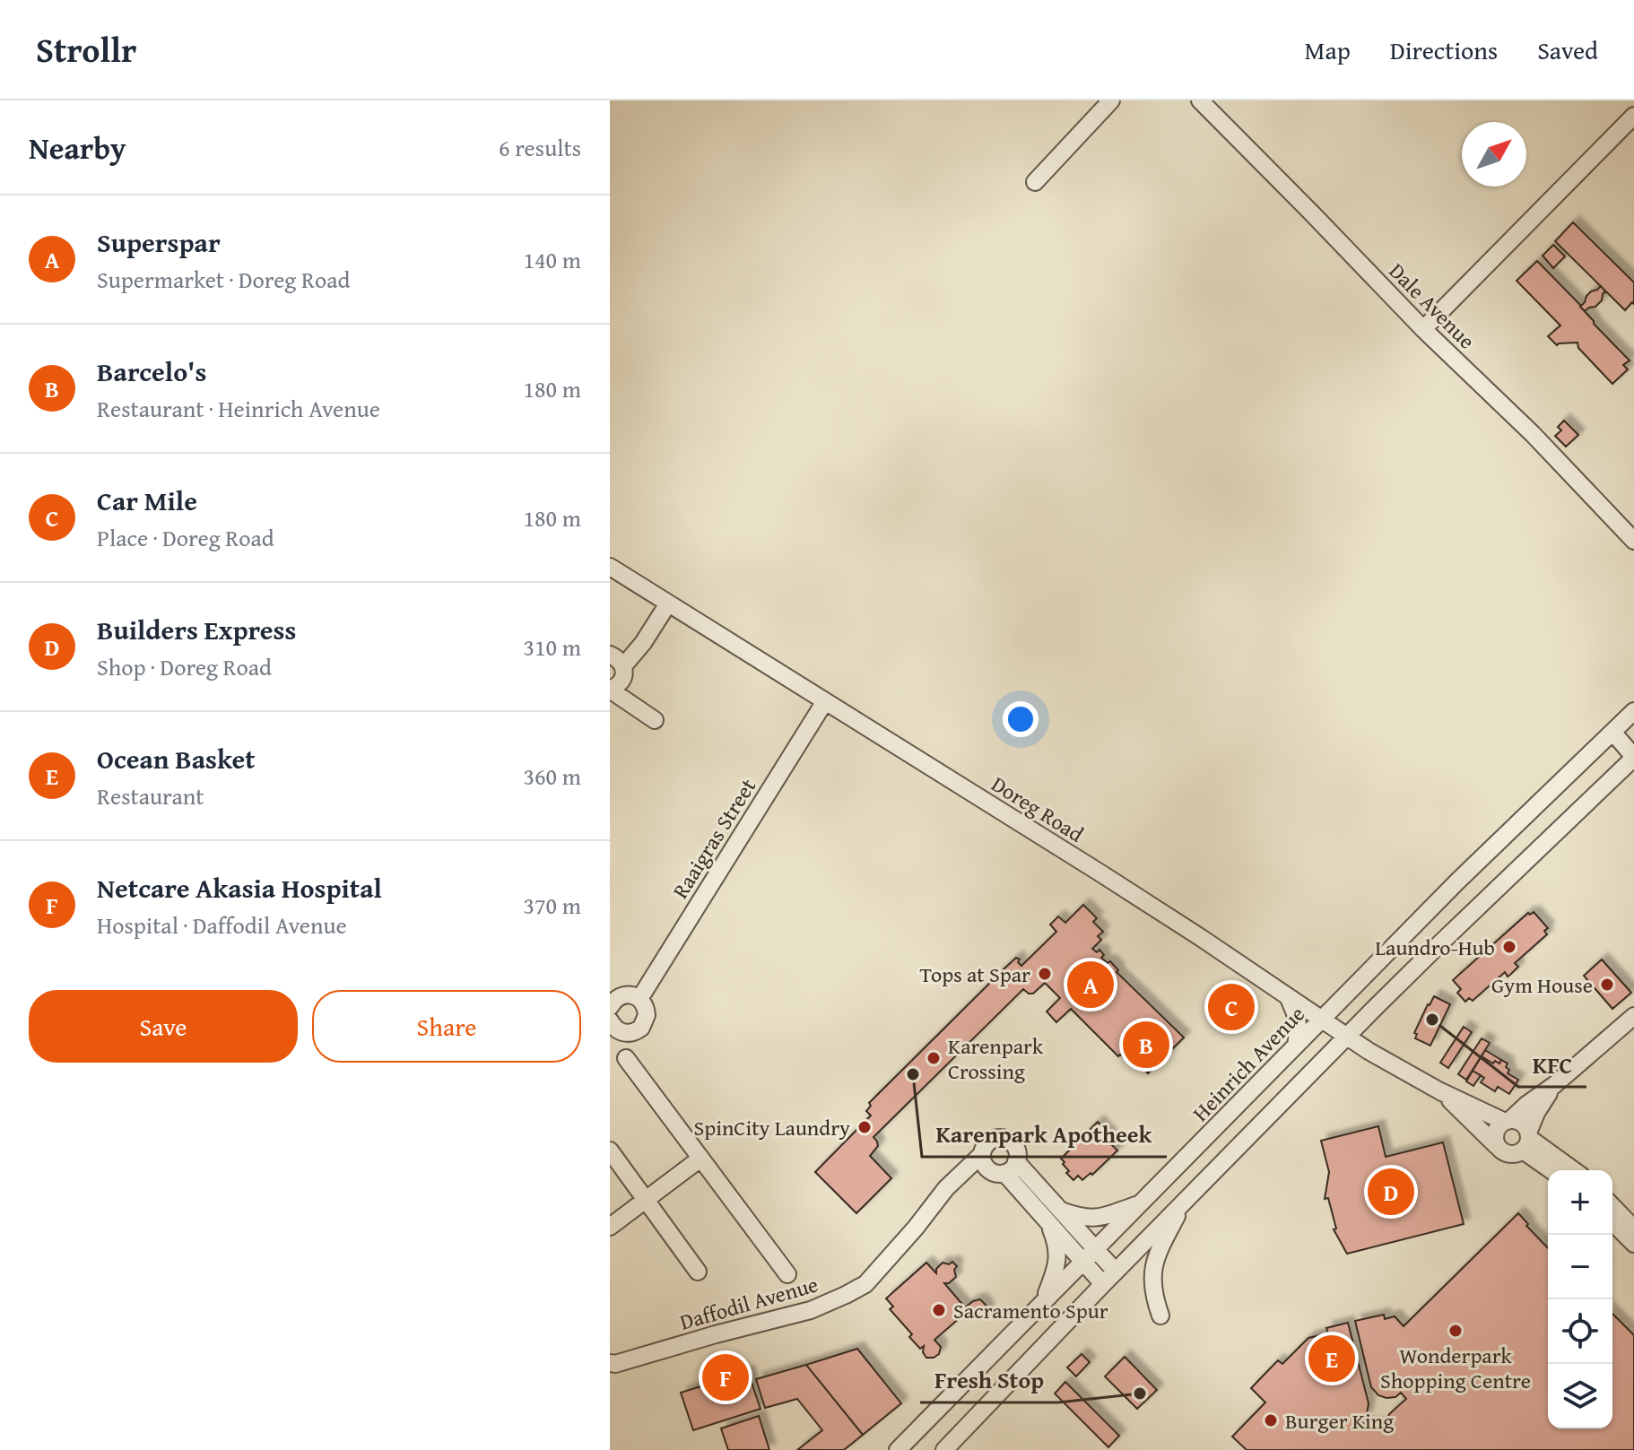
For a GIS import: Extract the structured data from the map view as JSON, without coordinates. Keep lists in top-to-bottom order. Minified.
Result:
{"streets":{"street":["Dale Avenue","Doreg Road","Raaigras Street","Heinrich Avenue","Daffodil Avenue"]},"crossings":[["Doreg Road","Raaigras Street"],["Doreg Road","Heinrich Avenue"]],"places":["Laundro-Hub","Tops at Spar","Gym House","KFC","Karenpark Crossing","Karenpark Apotheek","SpinCity Laundry","Sacramento Spur","Wonderpark Shopping Centre","Fresh Stop","Burger King"],"north":"top right","page":{"header":"Strollr","nav":["Map","Directions","Saved"],"heading":["Nearby","6 results"],"list":[{"mark":"A","name":"Superspar","note":"Supermarket · Doreg Road","value":"140 m"},{"mark":"B","name":"Barcelo's","note":"Restaurant · Heinrich Avenue","value":"180 m"},{"mark":"C","name":"Car Mile","note":"Place · Doreg Road","value":"180 m"},{"mark":"D","name":"Builders Express","note":"Shop · Doreg Road","value":"310 m"},{"mark":"E","name":"Ocean Basket","note":"Restaurant","value":"360 m"},{"mark":"F","name":"Netcare Akasia Hospital","note":"Hospital · Daffodil Avenue","value":"370 m"}],"pins":["A","C","B","D","E","F"],"buttons":["Save","Share"],"map_buttons":["+","−"]}}
